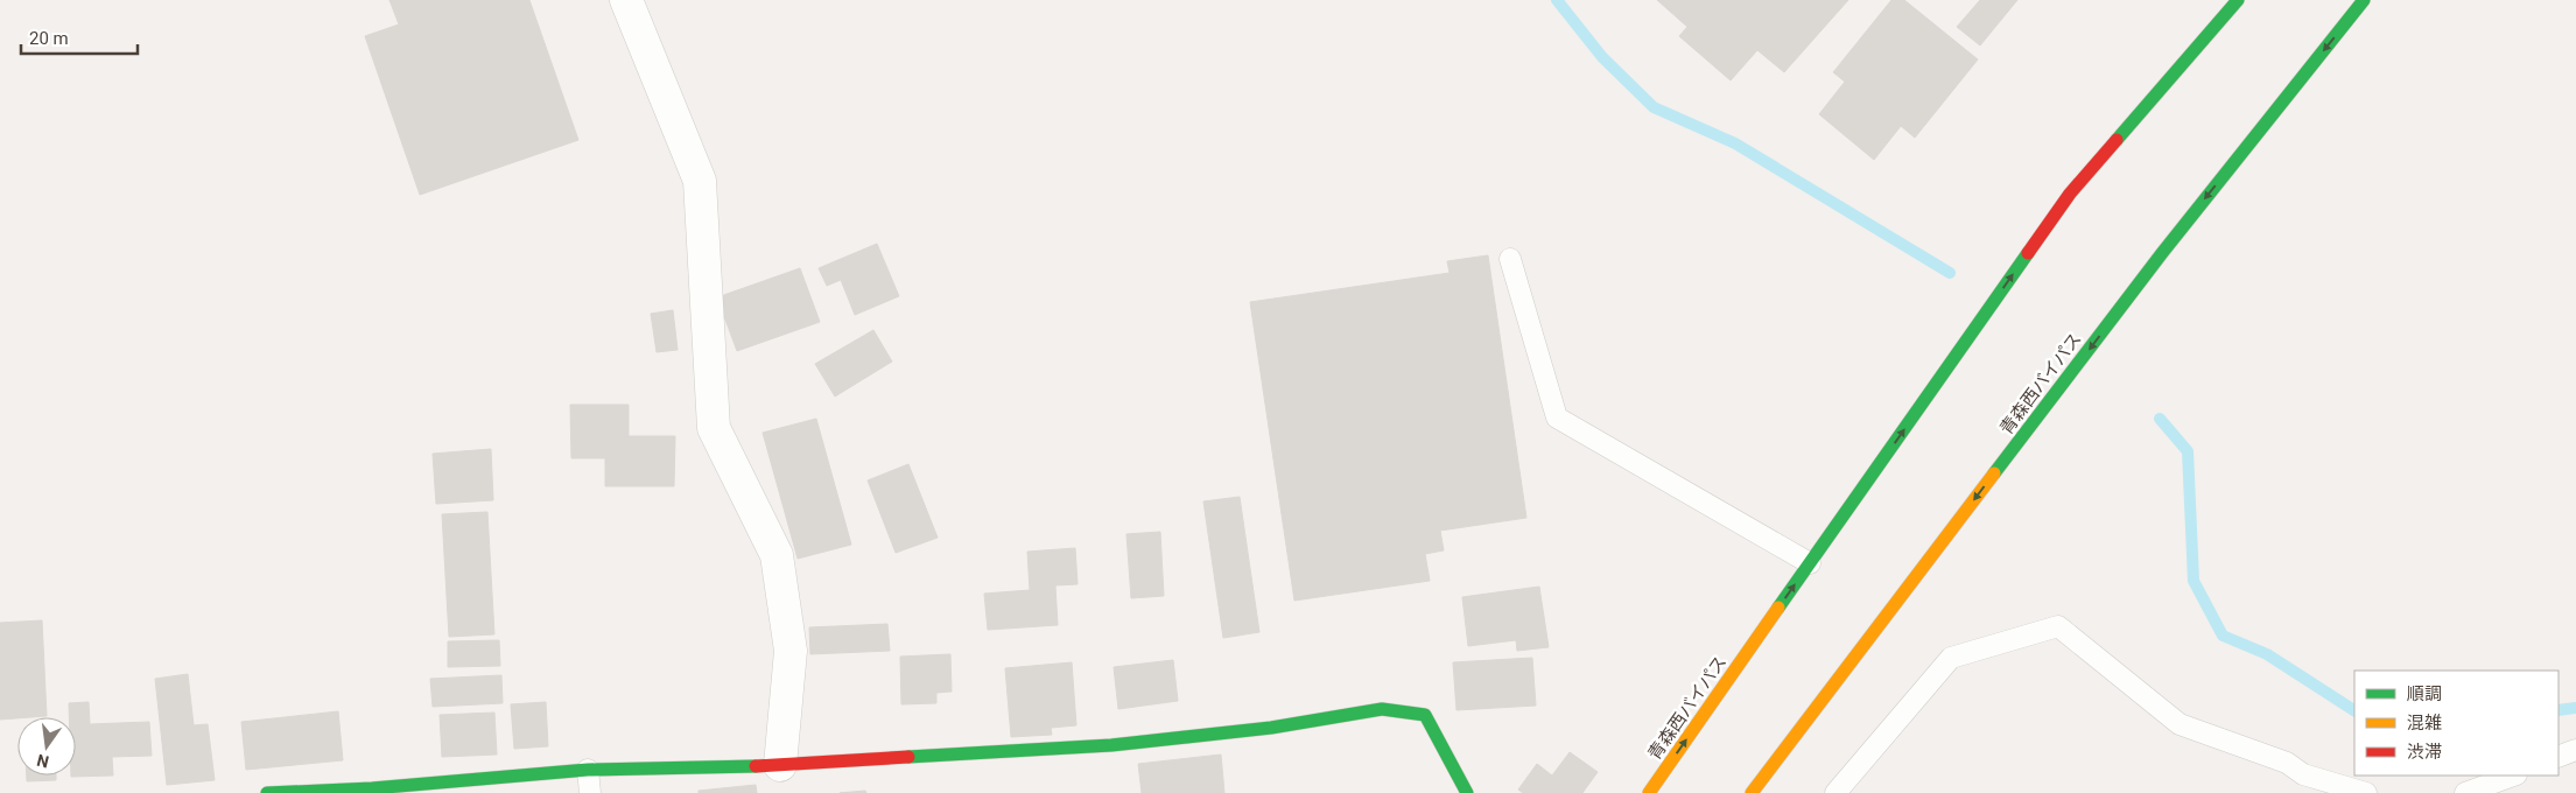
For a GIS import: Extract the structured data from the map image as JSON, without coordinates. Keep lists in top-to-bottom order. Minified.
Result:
{"streets":{"main road":["青森西バイパス"]},"legend":["順調","混雑","渋滞"],"scale_bar":"20 m","north":"bottom"}
